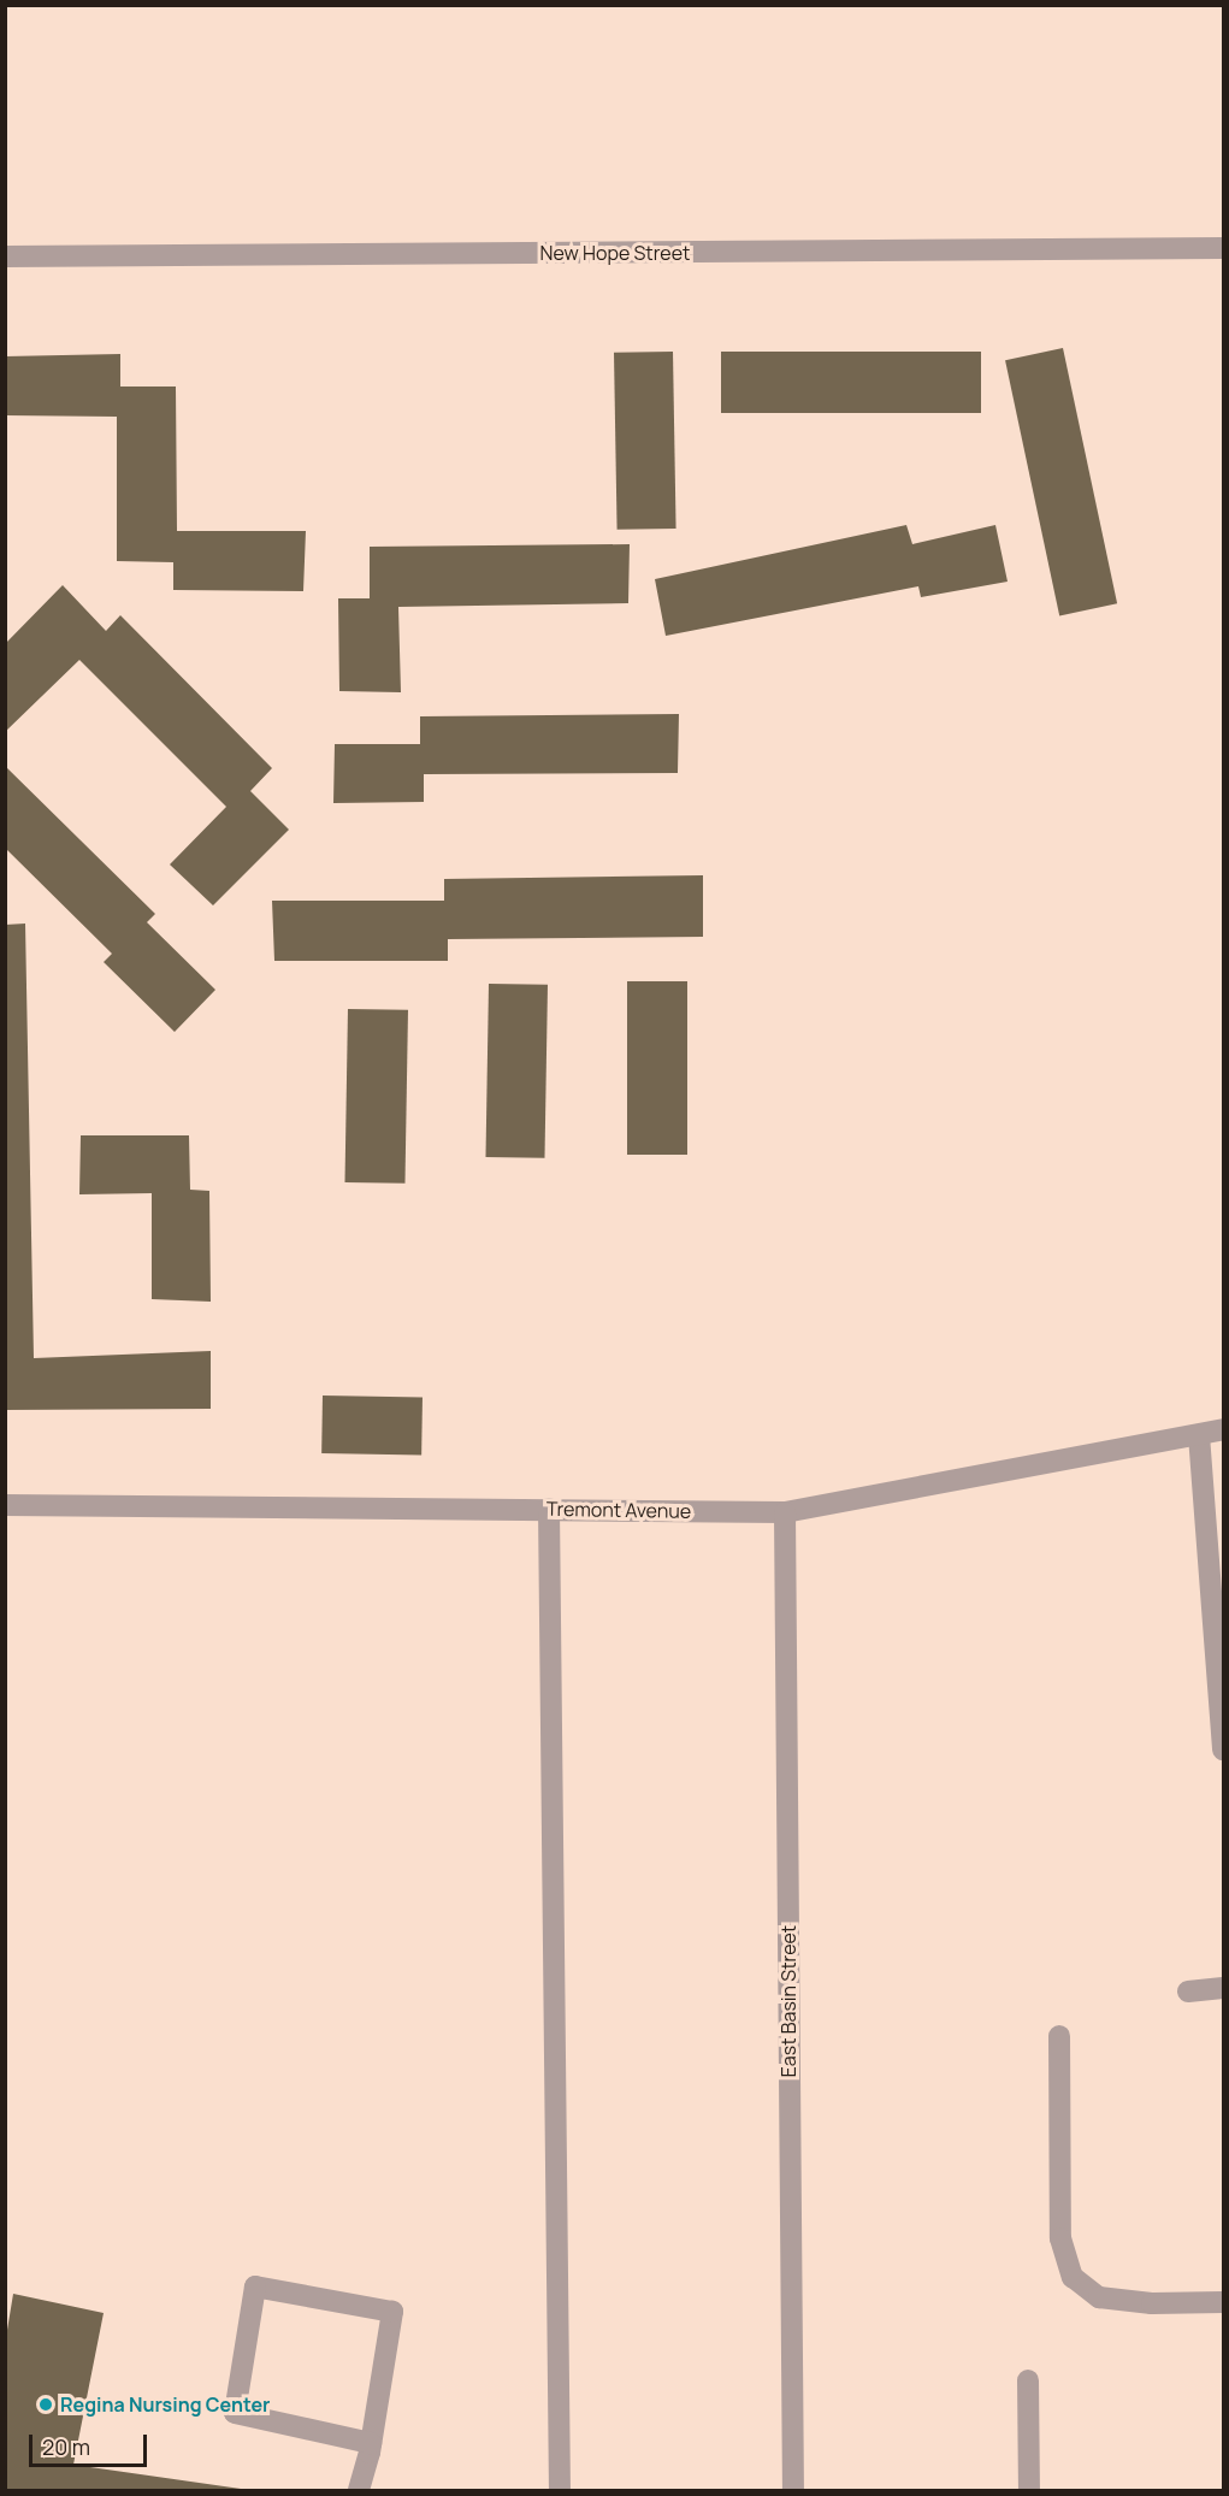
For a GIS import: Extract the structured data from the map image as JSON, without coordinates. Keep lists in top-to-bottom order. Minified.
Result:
{"streets":{"street":["New Hope Street","Tremont Avenue","East Basin Street"]},"crossings":[["Tremont Avenue","East Basin Street"]],"places":["Regina Nursing Center"],"scale_bar":"20 m"}
